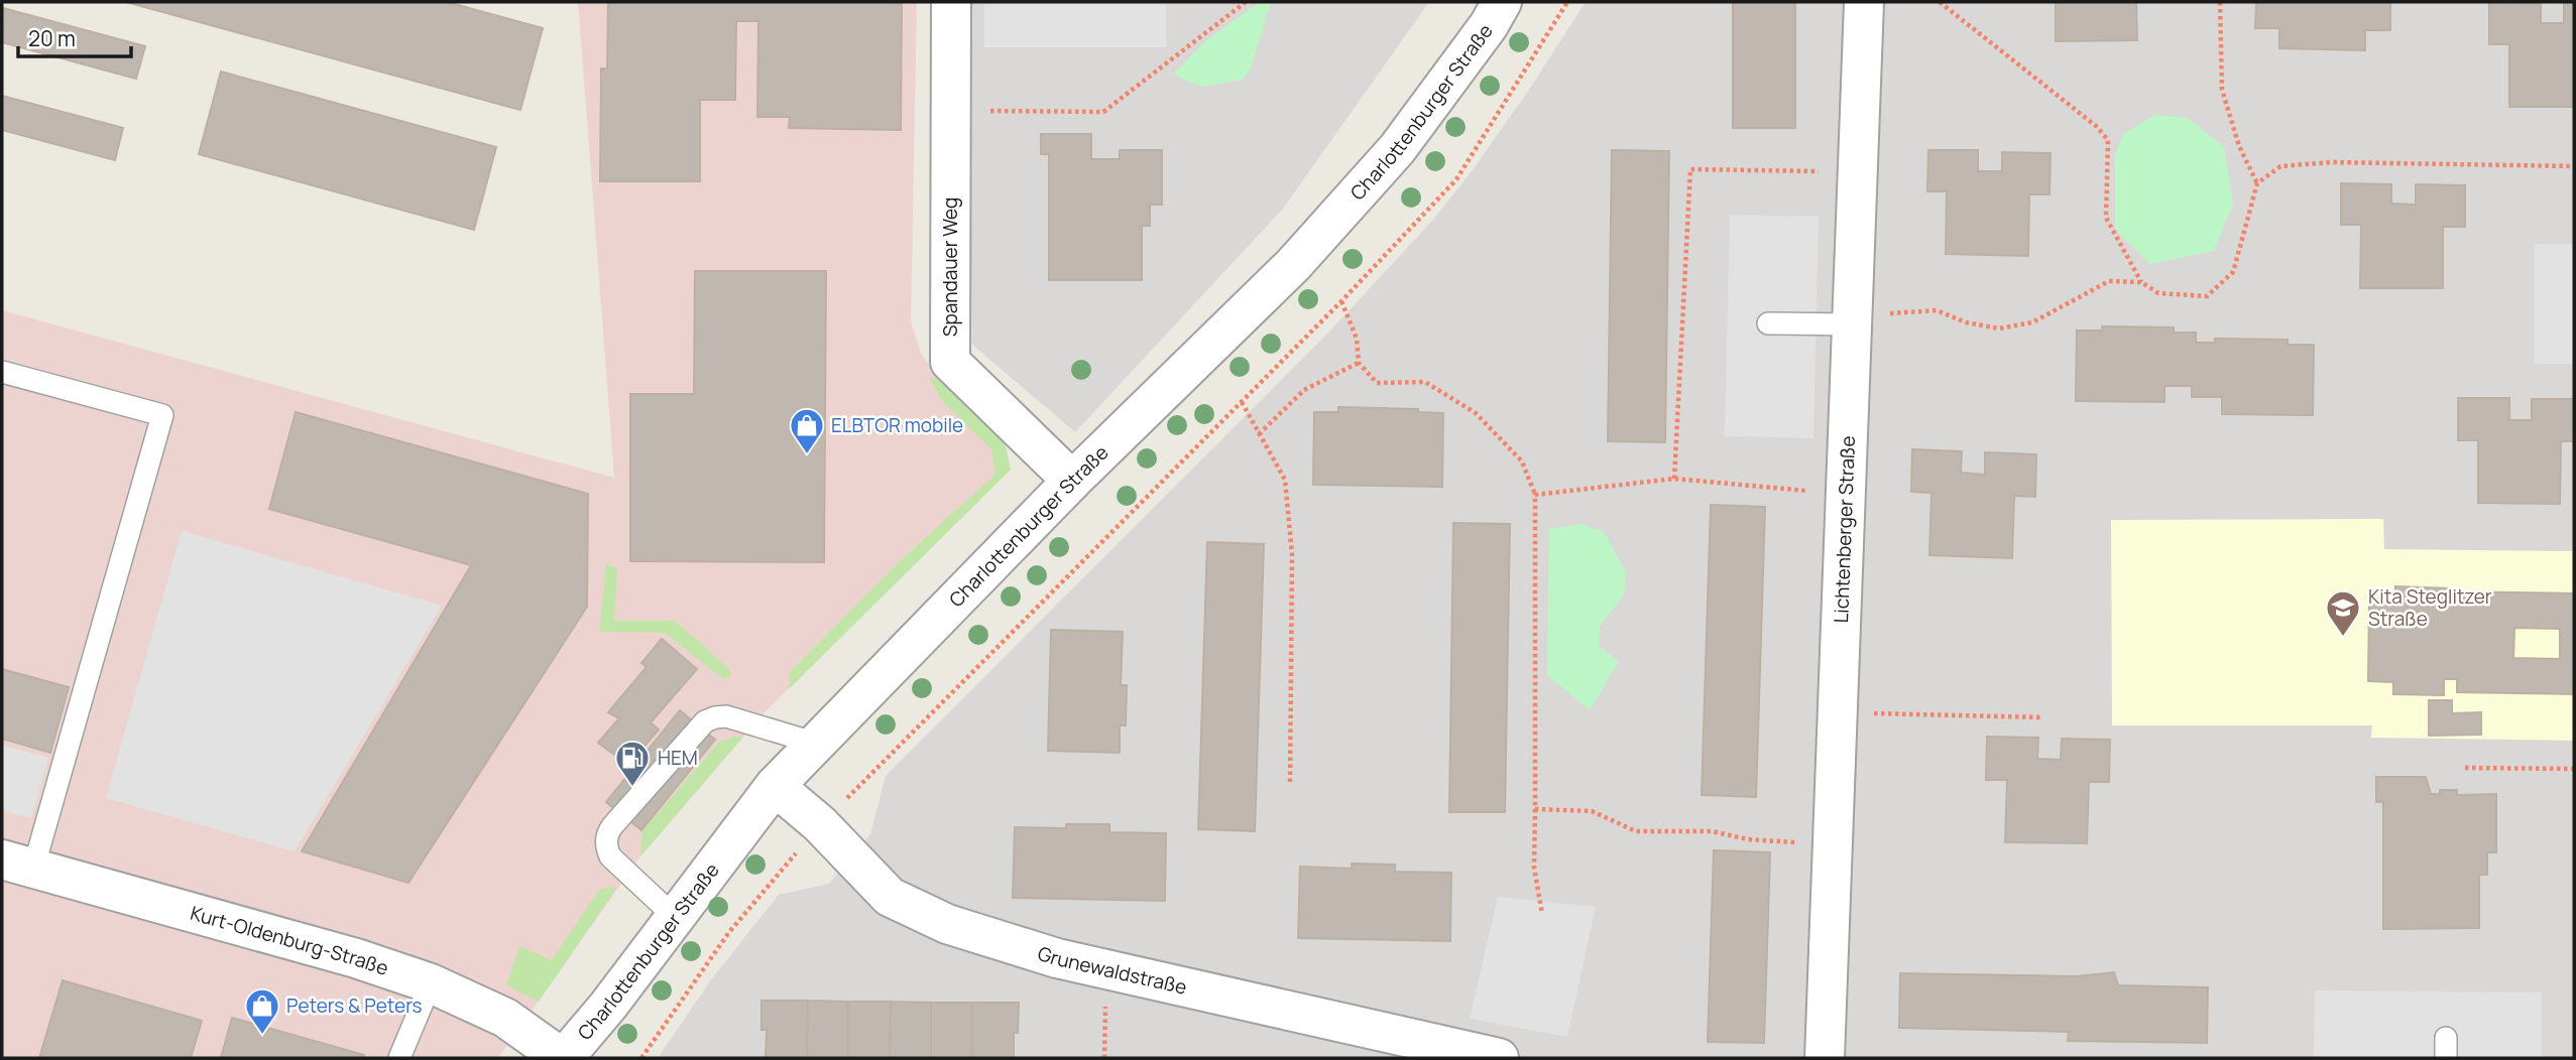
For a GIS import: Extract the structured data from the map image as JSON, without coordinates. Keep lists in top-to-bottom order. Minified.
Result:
{"streets":{"street":["Charlottenburger Straße","Spandauer Weg","Lichtenberger Straße","Kurt-Oldenburg-Straße","Grunewaldstraße"]},"crossings":[["Charlottenburger Straße","Spandauer Weg"],["Charlottenburger Straße","Kurt-Oldenburg-Straße"],["Charlottenburger Straße","Grunewaldstraße"]],"places":{"shop":["ELBTOR mobile","Peters & Peters"],"school or university":["Kita Steglitzer Straße"],"fuel station":["HEM"]},"scale_bar":"20 m"}
